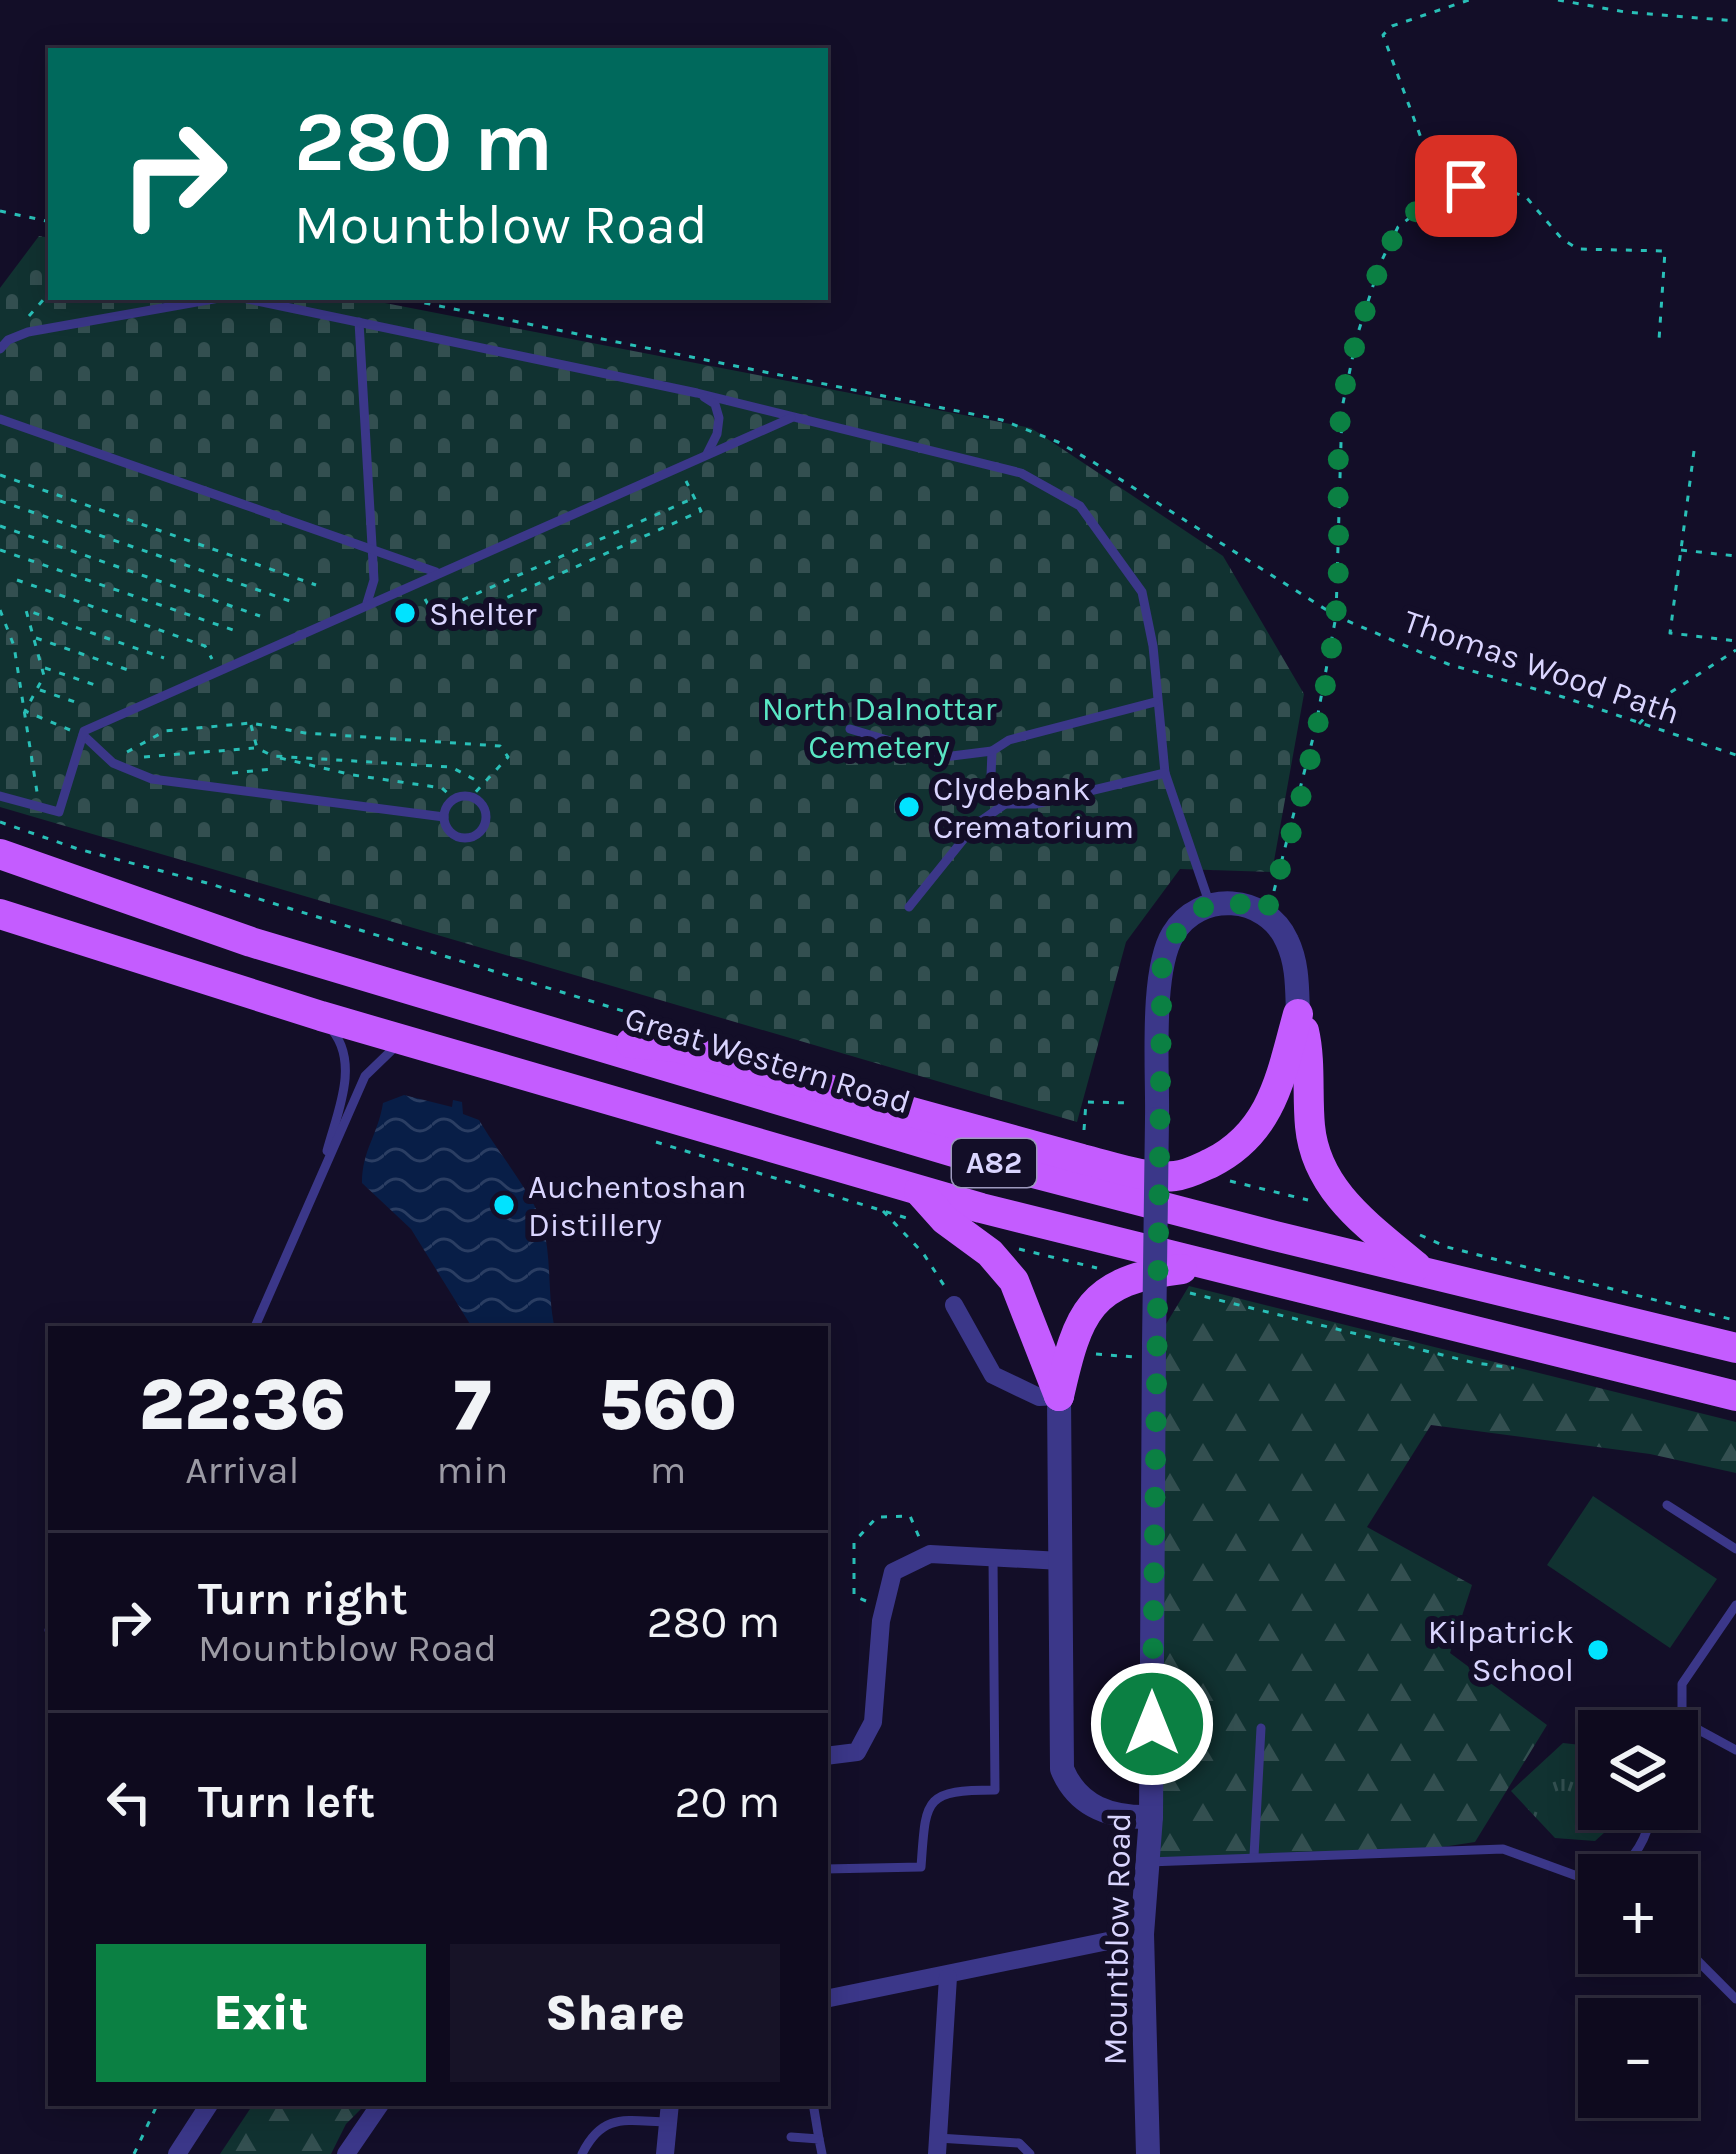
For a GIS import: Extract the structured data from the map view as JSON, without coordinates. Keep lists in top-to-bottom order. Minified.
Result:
{"streets":{"main road":["Great Western Road","A82"],"street":["Mountblow Road"],"path":["Thomas Wood Path"]},"parks":["North Dalnottar Cemetery"],"places":["Shelter","Clydebank Crematorium","Auchentoshan Distillery","Kilpatrick School"],"page":{"turn":["280 m","Mountblow Road"],"eta":["22:36","Arrival","7","min","560","m"],"list":[{"name":"Turn right","note":"Mountblow Road","value":"280 m"},{"name":"Turn left","value":"20 m"}],"map_buttons":["+","−"],"buttons":["Exit","Share"]}}
